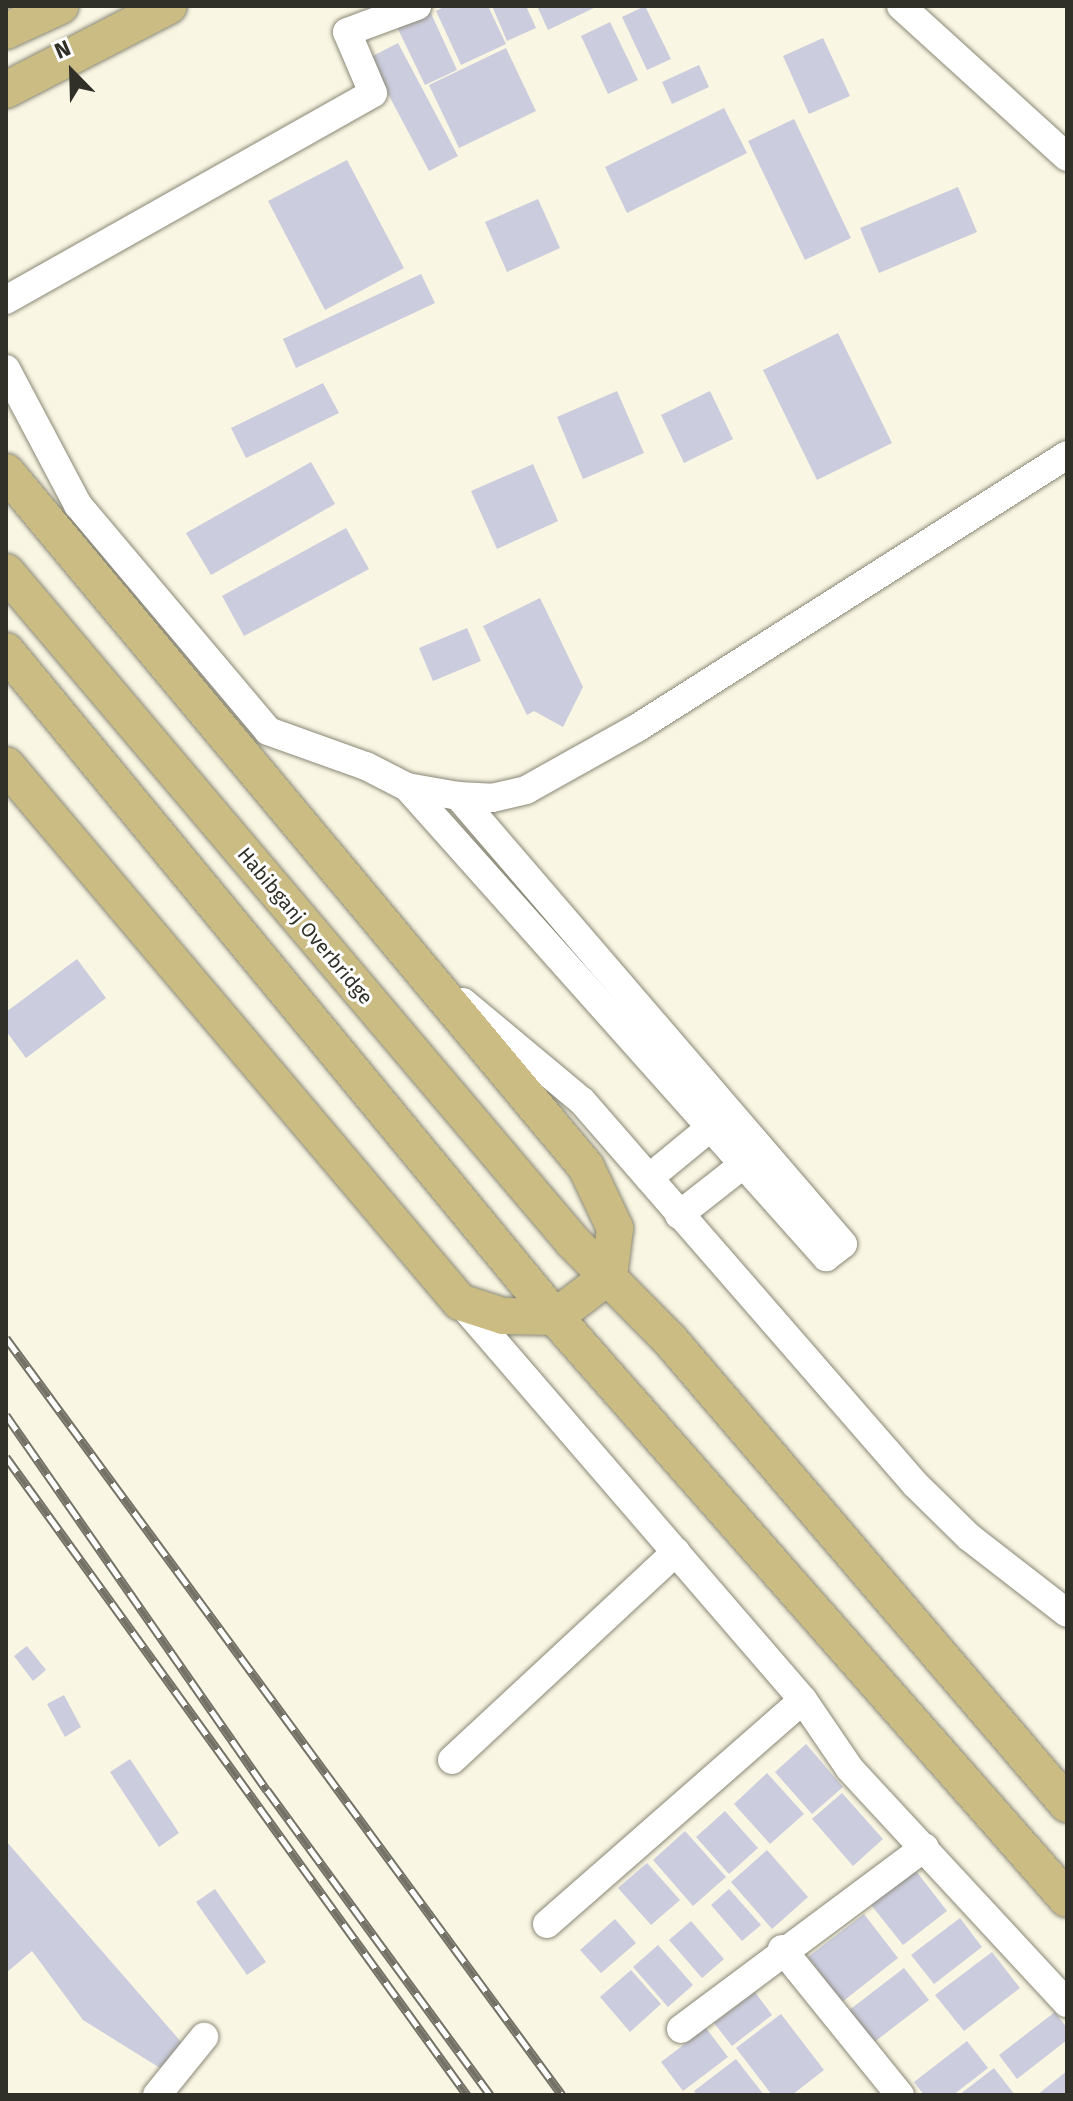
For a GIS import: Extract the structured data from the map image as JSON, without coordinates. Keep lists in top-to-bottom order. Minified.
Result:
{"streets":{"main road":["Habibganj Overbridge"]},"north":"top left"}
